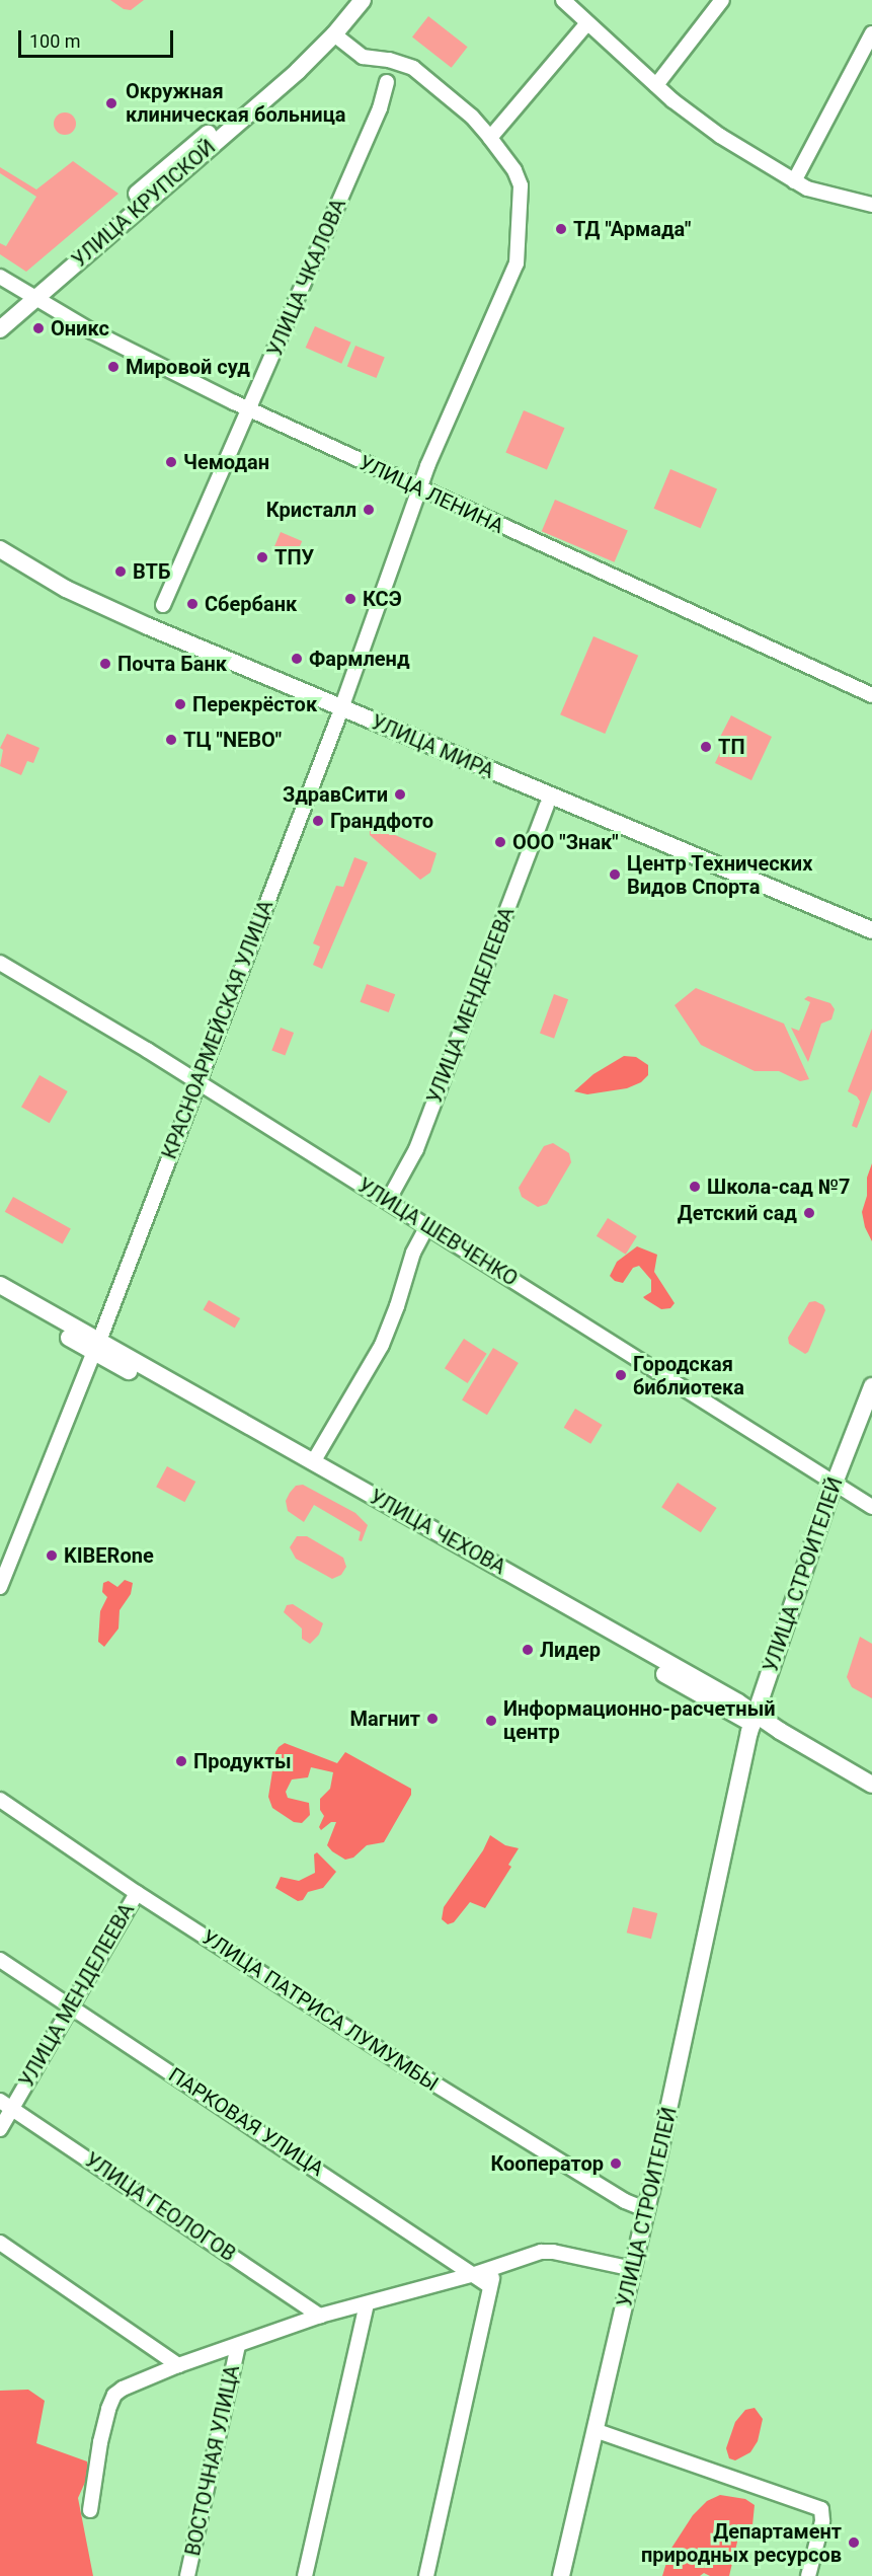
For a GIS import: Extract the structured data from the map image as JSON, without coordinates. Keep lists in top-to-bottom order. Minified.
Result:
{"streets":{"main road":["УЛИЦА КРУПСКОЙ","УЛИЦА МИРА","УЛИЦА ЧЕХОВА","УЛИЦА СТРОИТЕЛЕЙ"],"street":["УЛИЦА ЧКАЛОВА","УЛИЦА ЛЕНИНА","УЛИЦА МЕНДЕЛЕЕВА","КРАСНОАРМЕЙСКАЯ УЛИЦА","УЛИЦА ШЕВЧЕНКО","УЛИЦА ПАТРИСА ЛУМУМБЫ","ПАРКОВАЯ УЛИЦА","УЛИЦА ГЕОЛОГОВ","ВОСТОЧНАЯ УЛИЦА"]},"crossings":[["УЛИЦА КРУПСКОЙ","УЛИЦА ЛЕНИНА"],["УЛИЦА КРУПСКОЙ","КРАСНОАРМЕЙСКАЯ УЛИЦА"],["УЛИЦА ЧКАЛОВА","УЛИЦА ЛЕНИНА"],["УЛИЦА ЛЕНИНА","КРАСНОАРМЕЙСКАЯ УЛИЦА"],["УЛИЦА МИРА","УЛИЦА МЕНДЕЛЕЕВА"],["УЛИЦА МИРА","КРАСНОАРМЕЙСКАЯ УЛИЦА"],["УЛИЦА МЕНДЕЛЕЕВА","УЛИЦА ШЕВЧЕНКО"],["УЛИЦА МЕНДЕЛЕЕВА","УЛИЦА ПАТРИСА ЛУМУМБЫ"],["УЛИЦА МЕНДЕЛЕЕВА","ПАРКОВАЯ УЛИЦА"],["УЛИЦА МЕНДЕЛЕЕВА","УЛИЦА ГЕОЛОГОВ"],["КРАСНОАРМЕЙСКАЯ УЛИЦА","УЛИЦА ШЕВЧЕНКО"],["КРАСНОАРМЕЙСКАЯ УЛИЦА","УЛИЦА ЧЕХОВА"],["УЛИЦА ШЕВЧЕНКО","УЛИЦА СТРОИТЕЛЕЙ"],["УЛИЦА ЧЕХОВА","УЛИЦА СТРОИТЕЛЕЙ"],["УЛИЦА СТРОИТЕЛЕЙ","УЛИЦА ПАТРИСА ЛУМУМБЫ"]],"places":["Окружная клиническая больница","ТД \"Армада\"","Оникс","Мировой суд","Чемодан","Кристалл","ТПУ","ВТБ","КСЭ","Сбербанк","Фармленд","Почта Банк","Перекрёсток","ТЦ \"NEBO\"","ТП","ЗдравСити","Грандфото","ООО \"Знак\"","Центр Технических Видов Спорта","Школа-сад №7","Детский сад","Городская библиотека","KIBERone","Лидер","Магнит","Информационно-расчетный центр","Продукты","Кооператор","Департамент природных ресурсов"],"scale_bar":"100 m"}
